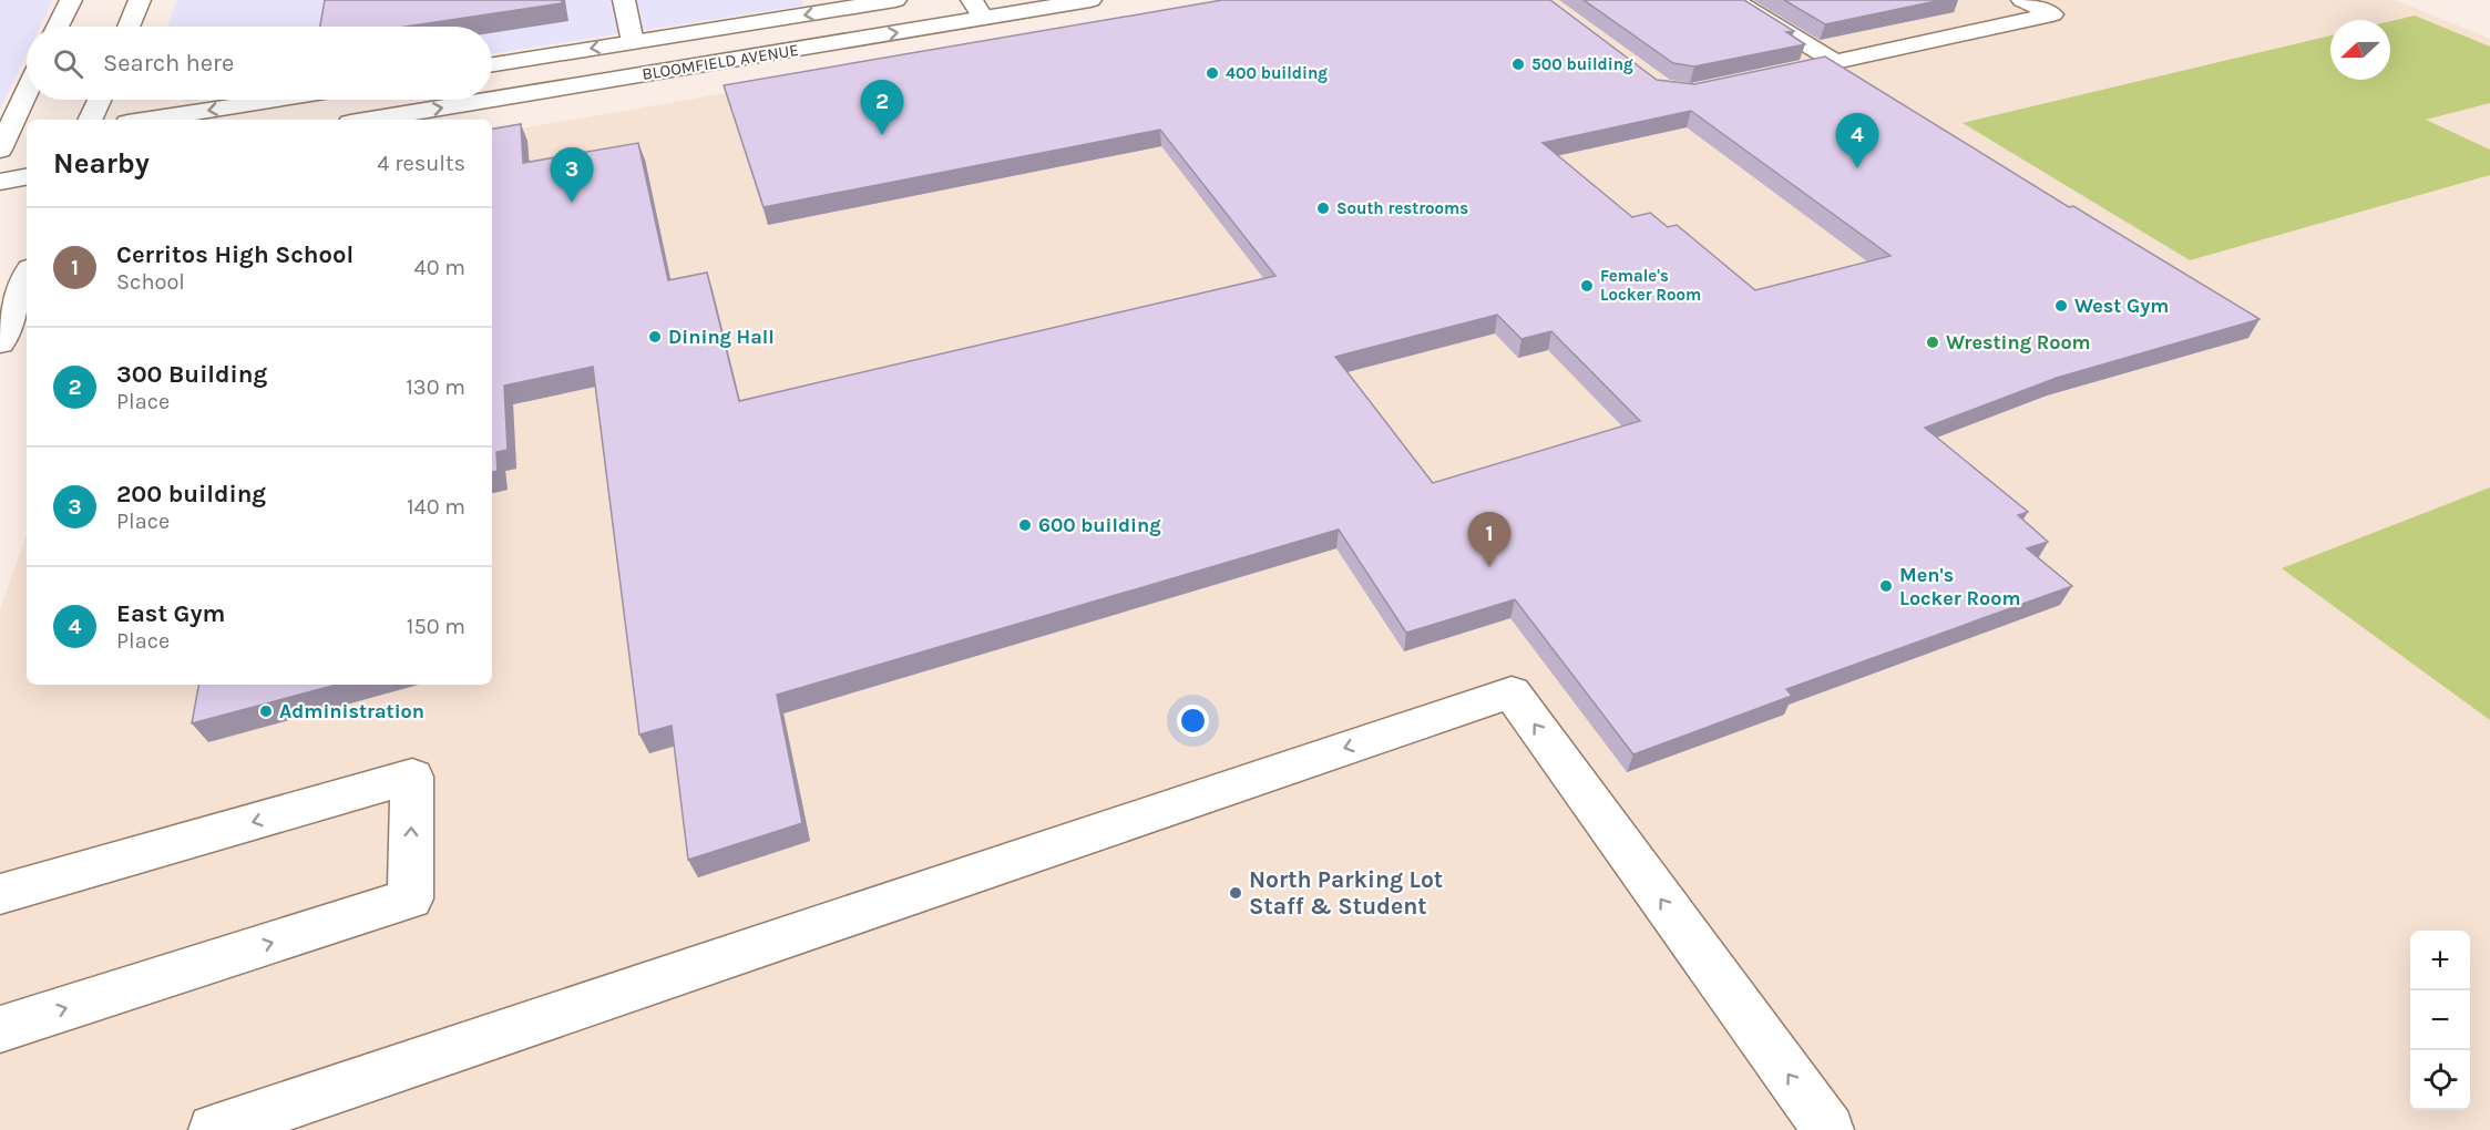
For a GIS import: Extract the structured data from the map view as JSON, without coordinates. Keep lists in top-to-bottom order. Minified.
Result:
{"streets":{"street":["BLOOMFIELD AVENUE"]},"places":["500 building","400 building","South restrooms","Female's Locker Room","West Gym","Dining Hall","Wresting Room","600 building","Men's Locker Room","Administration","North Parking Lot Staff & Student"],"north":"left","page":{"search":"Search here","pins":["2","4","3","1"],"heading":["Nearby","4 results"],"list":[{"mark":"1","name":"Cerritos High School","note":"School","value":"40 m"},{"mark":"2","name":"300 Building","note":"Place","value":"130 m"},{"mark":"3","name":"200 building","note":"Place","value":"140 m"},{"mark":"4","name":"East Gym","note":"Place","value":"150 m"}],"map_buttons":["+","−"]}}
